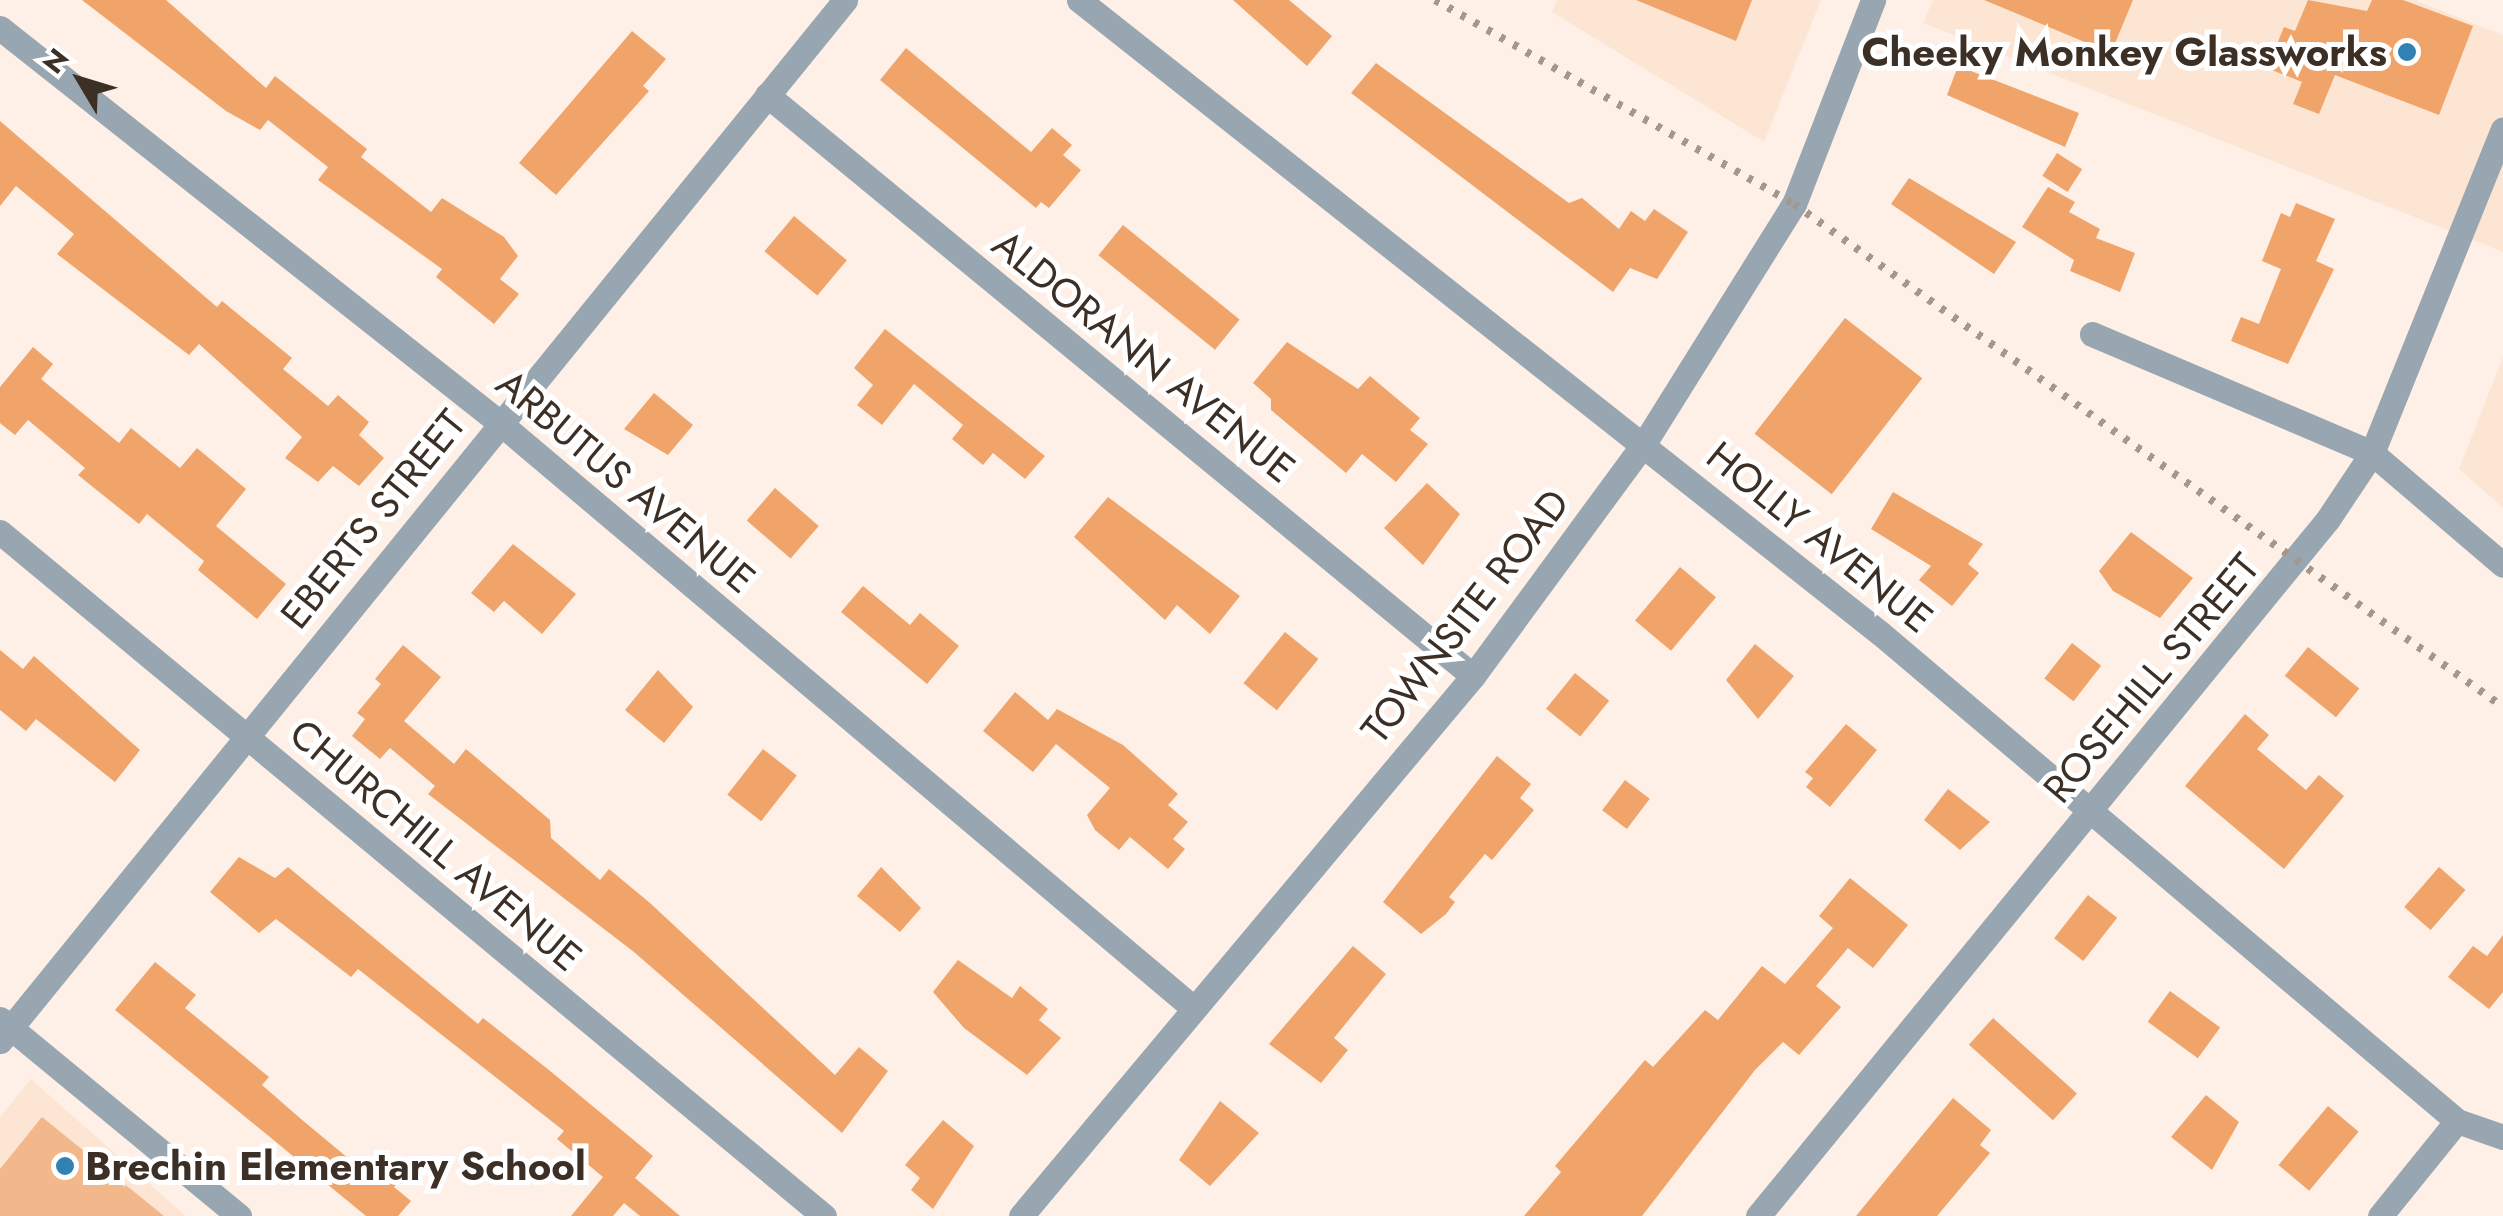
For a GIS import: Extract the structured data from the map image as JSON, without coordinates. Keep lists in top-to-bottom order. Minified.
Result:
{"streets":{"street":["ALDORANN AVENUE","ARBUTUS AVENUE","EBERTS STREET","HOLLY AVENUE","TOWNSITE ROAD","ROSEHILL STREET","CHURCHILL AVENUE"]},"crossings":[["ALDORANN AVENUE","EBERTS STREET"],["ALDORANN AVENUE","TOWNSITE ROAD"],["ARBUTUS AVENUE","EBERTS STREET"],["ARBUTUS AVENUE","TOWNSITE ROAD"],["EBERTS STREET","CHURCHILL AVENUE"],["HOLLY AVENUE","TOWNSITE ROAD"],["HOLLY AVENUE","ROSEHILL STREET"]],"places":["Cheeky Monkey Glassworks","Brechin Elementary School"],"north":"top left"}
